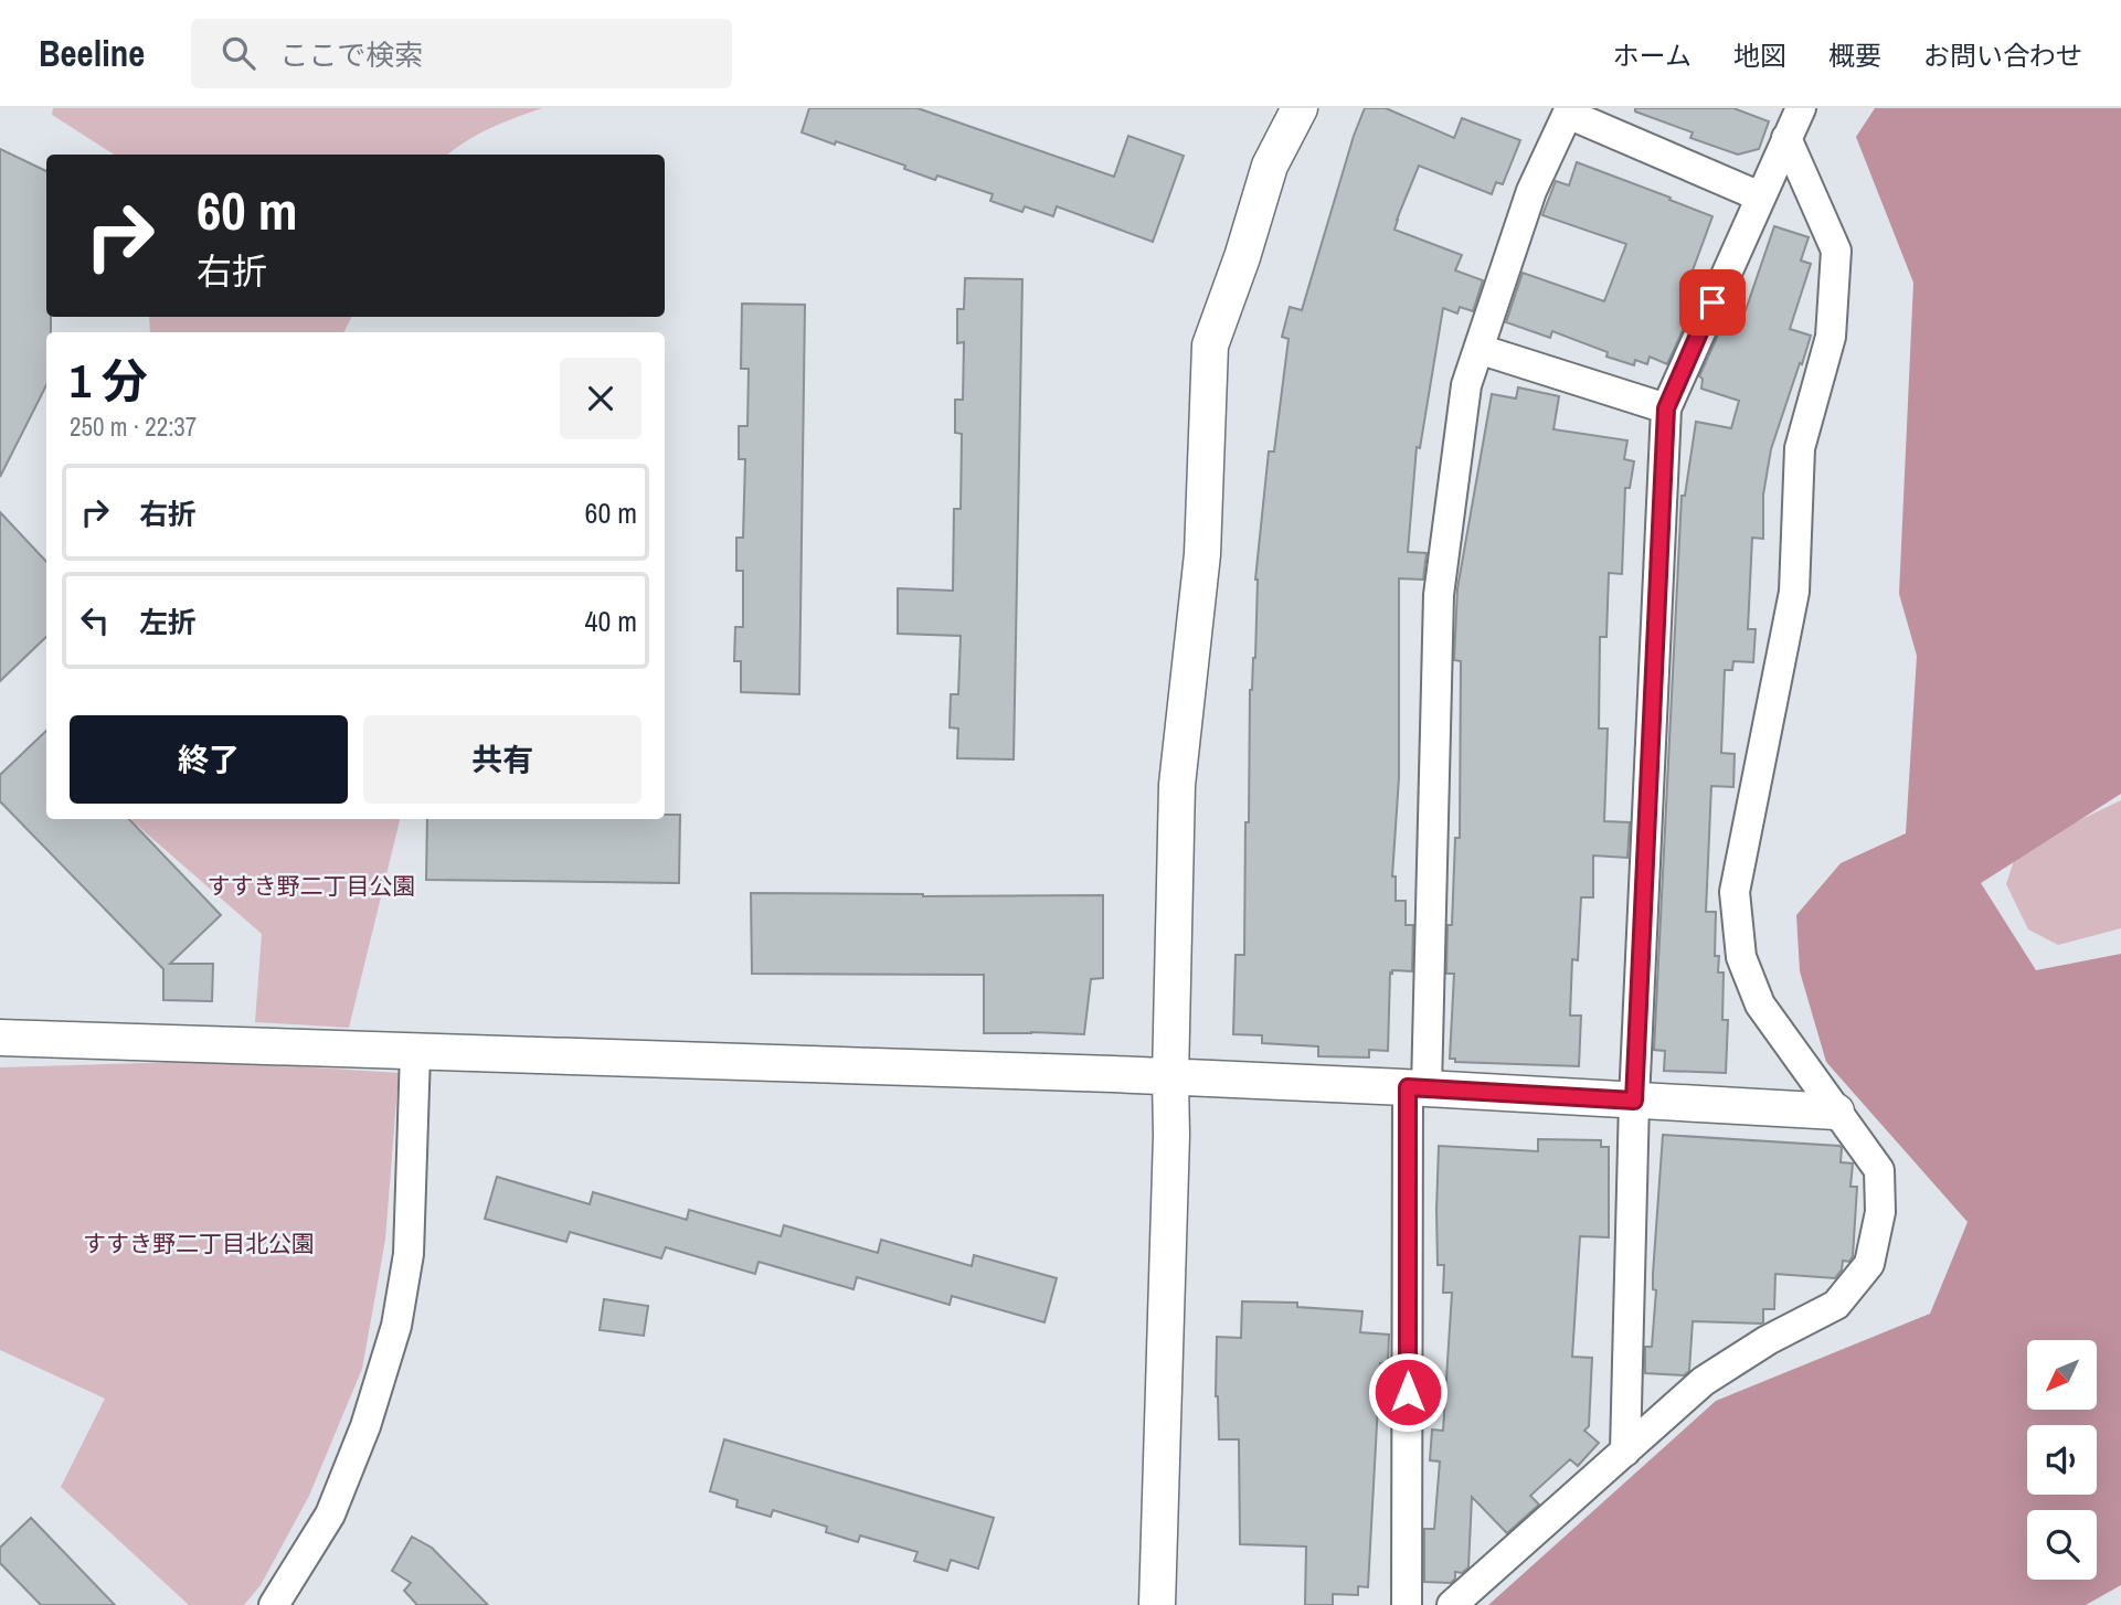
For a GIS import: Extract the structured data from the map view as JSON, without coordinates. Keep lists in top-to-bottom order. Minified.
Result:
{"parks":["すすき野二丁目公園","すすき野二丁目北公園"],"north":"bottom left","page":{"header":"Beeline","search":"ここで検索","nav":["ホーム","地図","概要","お問い合わせ"],"turn":["60 m","右折"],"heading":["1 分","250 m · 22:37"],"list":[{"name":"右折","value":"60 m"},{"name":"左折","value":"40 m"}],"buttons":["終了","共有"]}}
